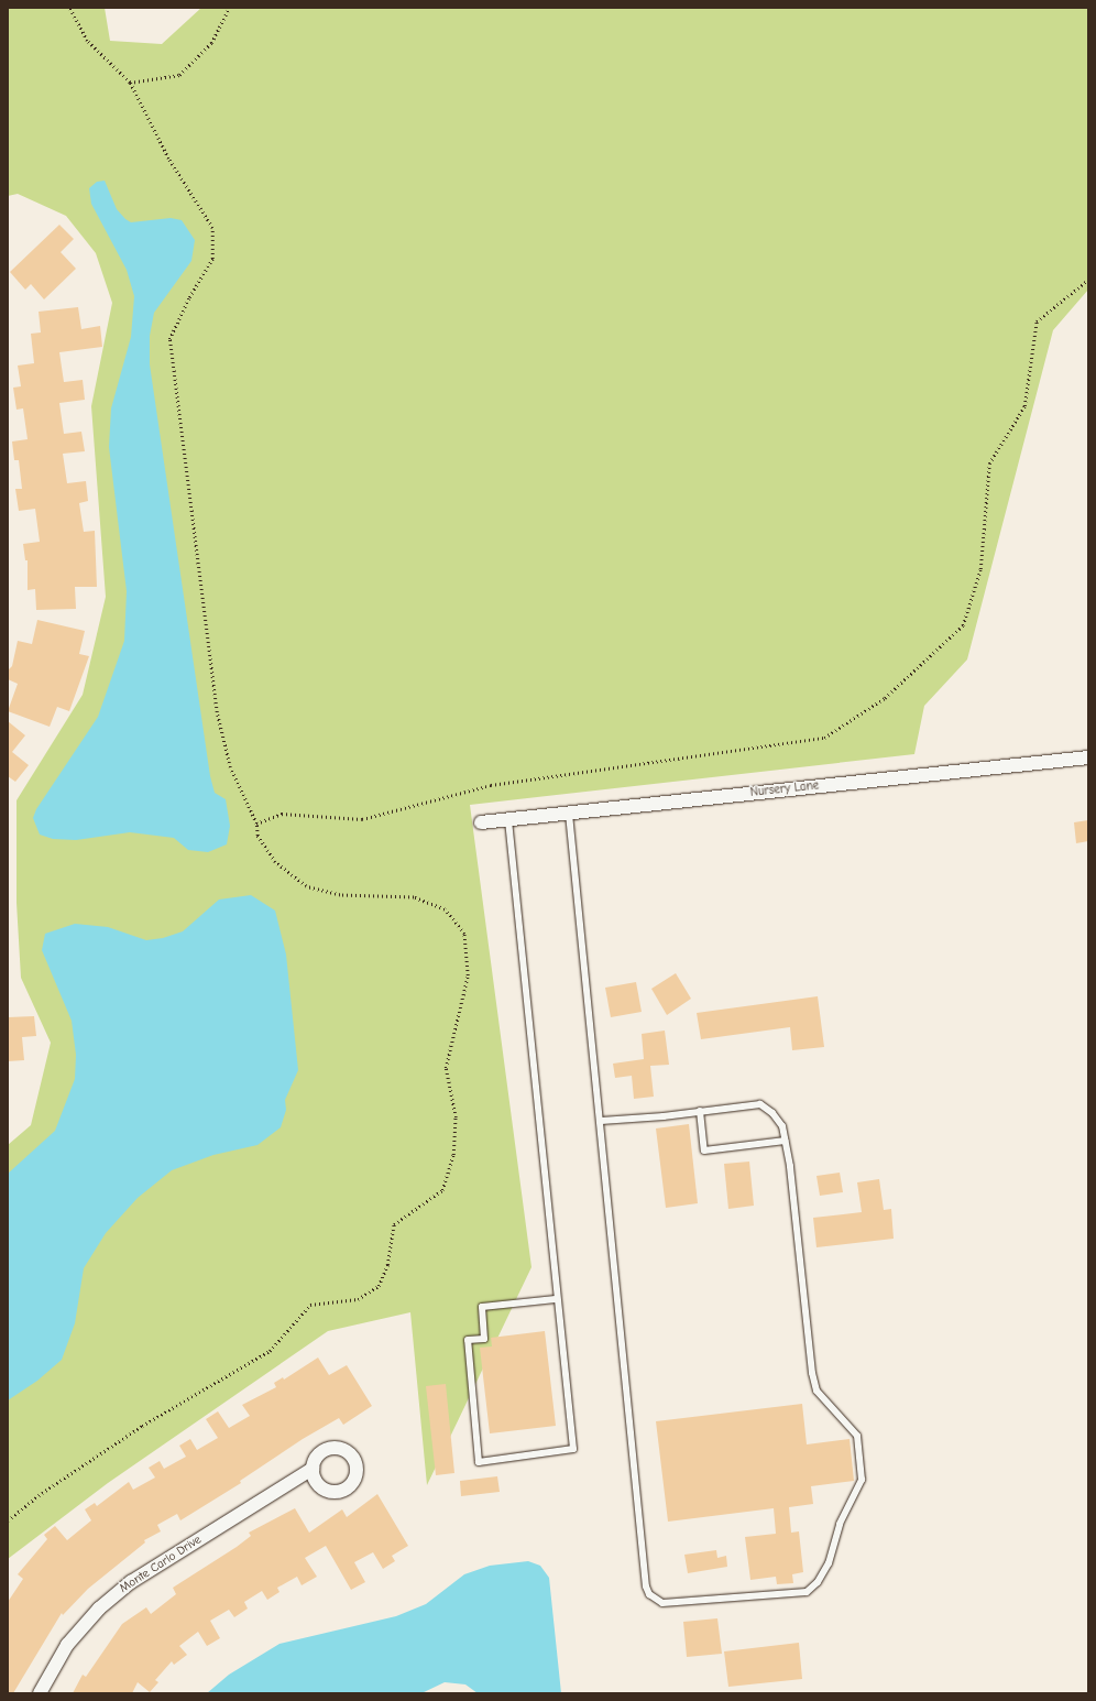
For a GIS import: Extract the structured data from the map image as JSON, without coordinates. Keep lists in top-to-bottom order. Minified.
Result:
{"streets":{"street":["Nursery Lane","Monte Carlo Drive"]}}
